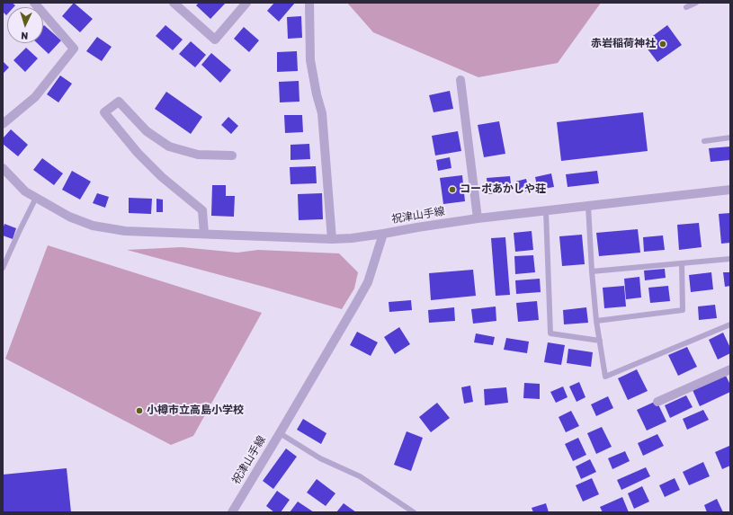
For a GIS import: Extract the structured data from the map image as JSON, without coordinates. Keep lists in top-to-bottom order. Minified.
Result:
{"streets":{"street":["祝津山手線"]},"places":["赤岩稲荷神社","コーポあかしや荘","小樽市立高島小学校"],"north":"bottom"}
